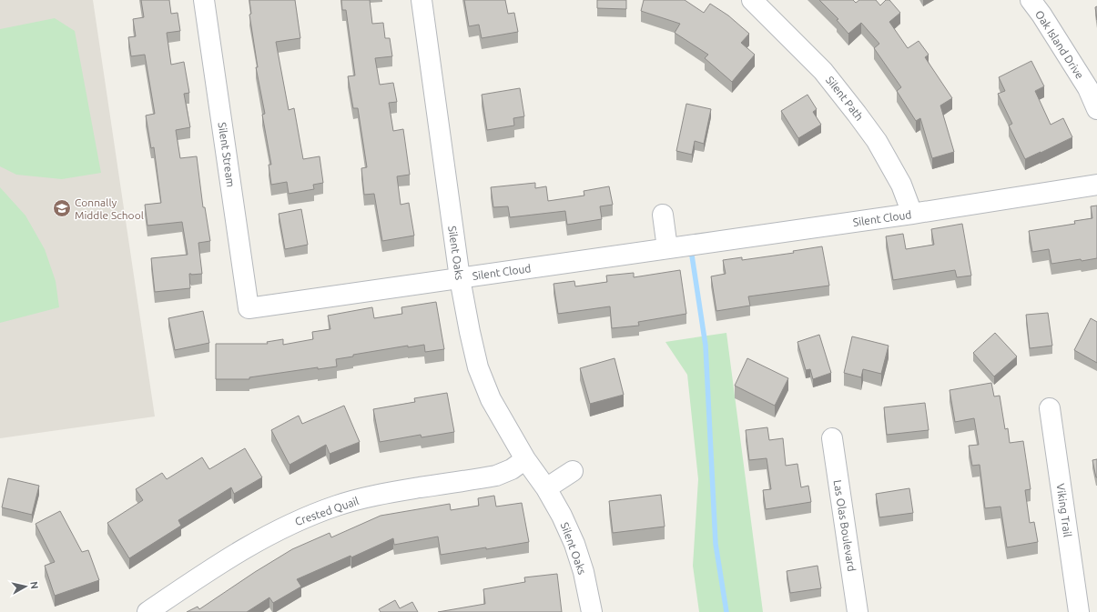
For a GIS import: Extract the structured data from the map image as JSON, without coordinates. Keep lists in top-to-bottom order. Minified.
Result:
{"streets":{"street":["Oak Island Drive","Silent Path","Silent Stream","Silent Cloud","Silent Oaks","Viking Trail","Crested Quail","Las Olas Boulevard"]},"crossings":[["Silent Path","Silent Cloud"],["Silent Stream","Silent Cloud"],["Silent Cloud","Silent Oaks"],["Silent Oaks","Crested Quail"]],"places":{"school or university":["Connally Middle School"]},"north":"right"}
